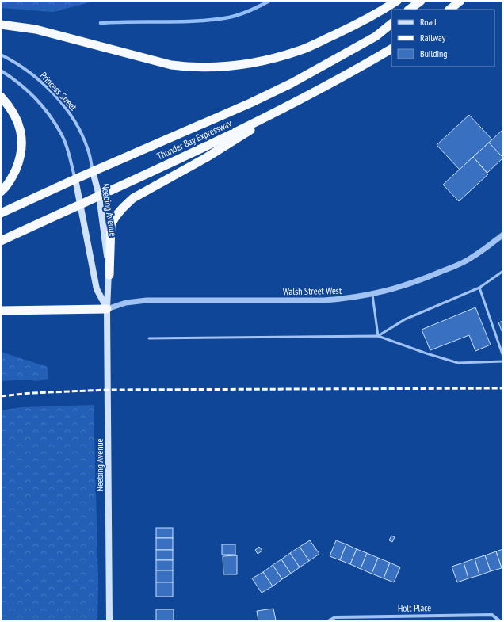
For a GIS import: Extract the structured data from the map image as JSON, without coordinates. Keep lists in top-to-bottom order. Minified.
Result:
{"streets":{"highway":["Thunder Bay Expressway"],"main road":["Neebing Avenue"],"street":["Princess Street","Walsh Street West","Holt Place"]},"crossings":[["Princess Street","Thunder Bay Expressway"],["Princess Street","Neebing Avenue"],["Thunder Bay Expressway","Neebing Avenue"],["Neebing Avenue","Walsh Street West"]],"legend":["Road","Railway","Building"]}
